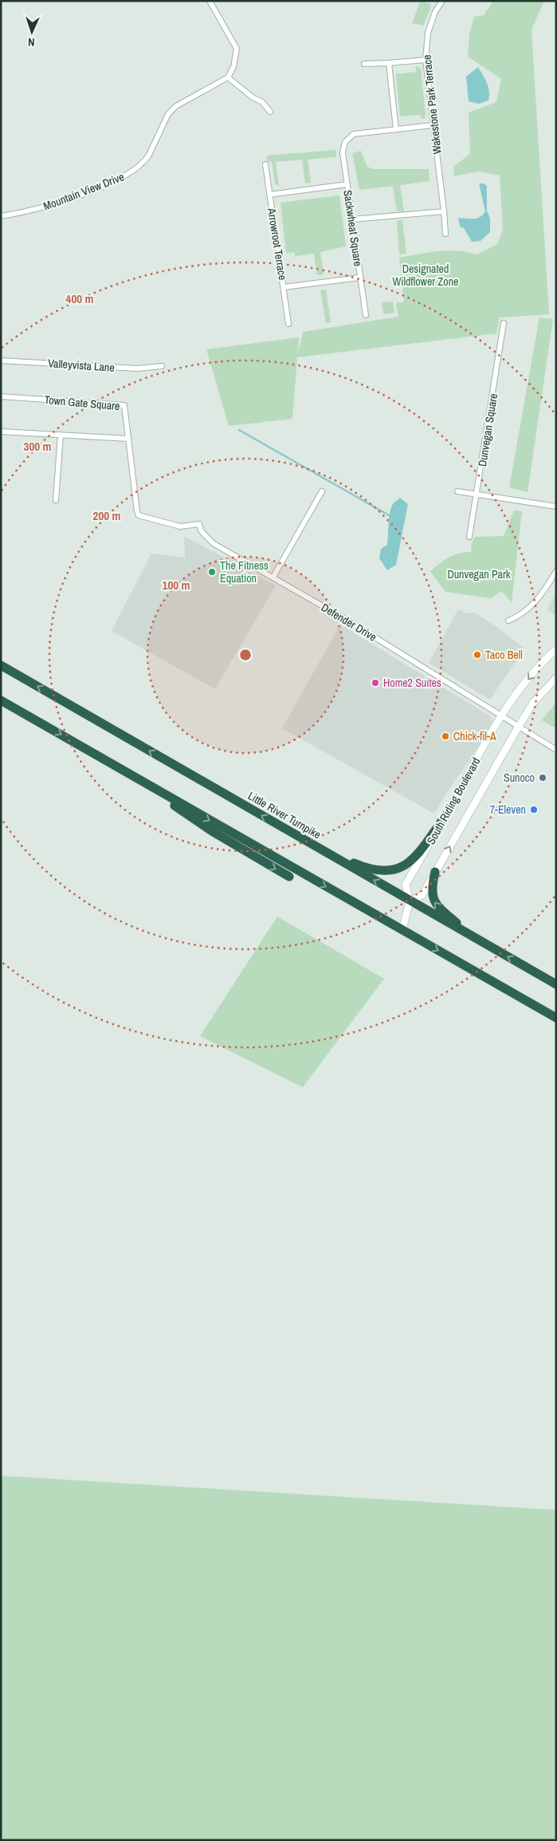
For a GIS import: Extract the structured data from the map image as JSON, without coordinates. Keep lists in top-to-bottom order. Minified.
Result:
{"streets":{"highway":["Little River Turnpike"],"street":["Wakestone Park Terrace","Mountain View Drive","Sackwheat Square","Arrowroot Terrace","Valleyvista Lane","Town Gate Square","Dunvegan Square","Defender Drive","South Riding Boulevard"]},"crossings":[["Town Gate Square","Defender Drive"],["Defender Drive","South Riding Boulevard"],["South Riding Boulevard","Little River Turnpike"]],"parks":["Designated Wildflower Zone","Dunvegan Park"],"places":["The Fitness Equation","Taco Bell","Home2 Suites","Chick-fil-A","Sunoco","7-Eleven"],"north":"bottom","rings":["400 m","300 m","200 m","100 m"]}
